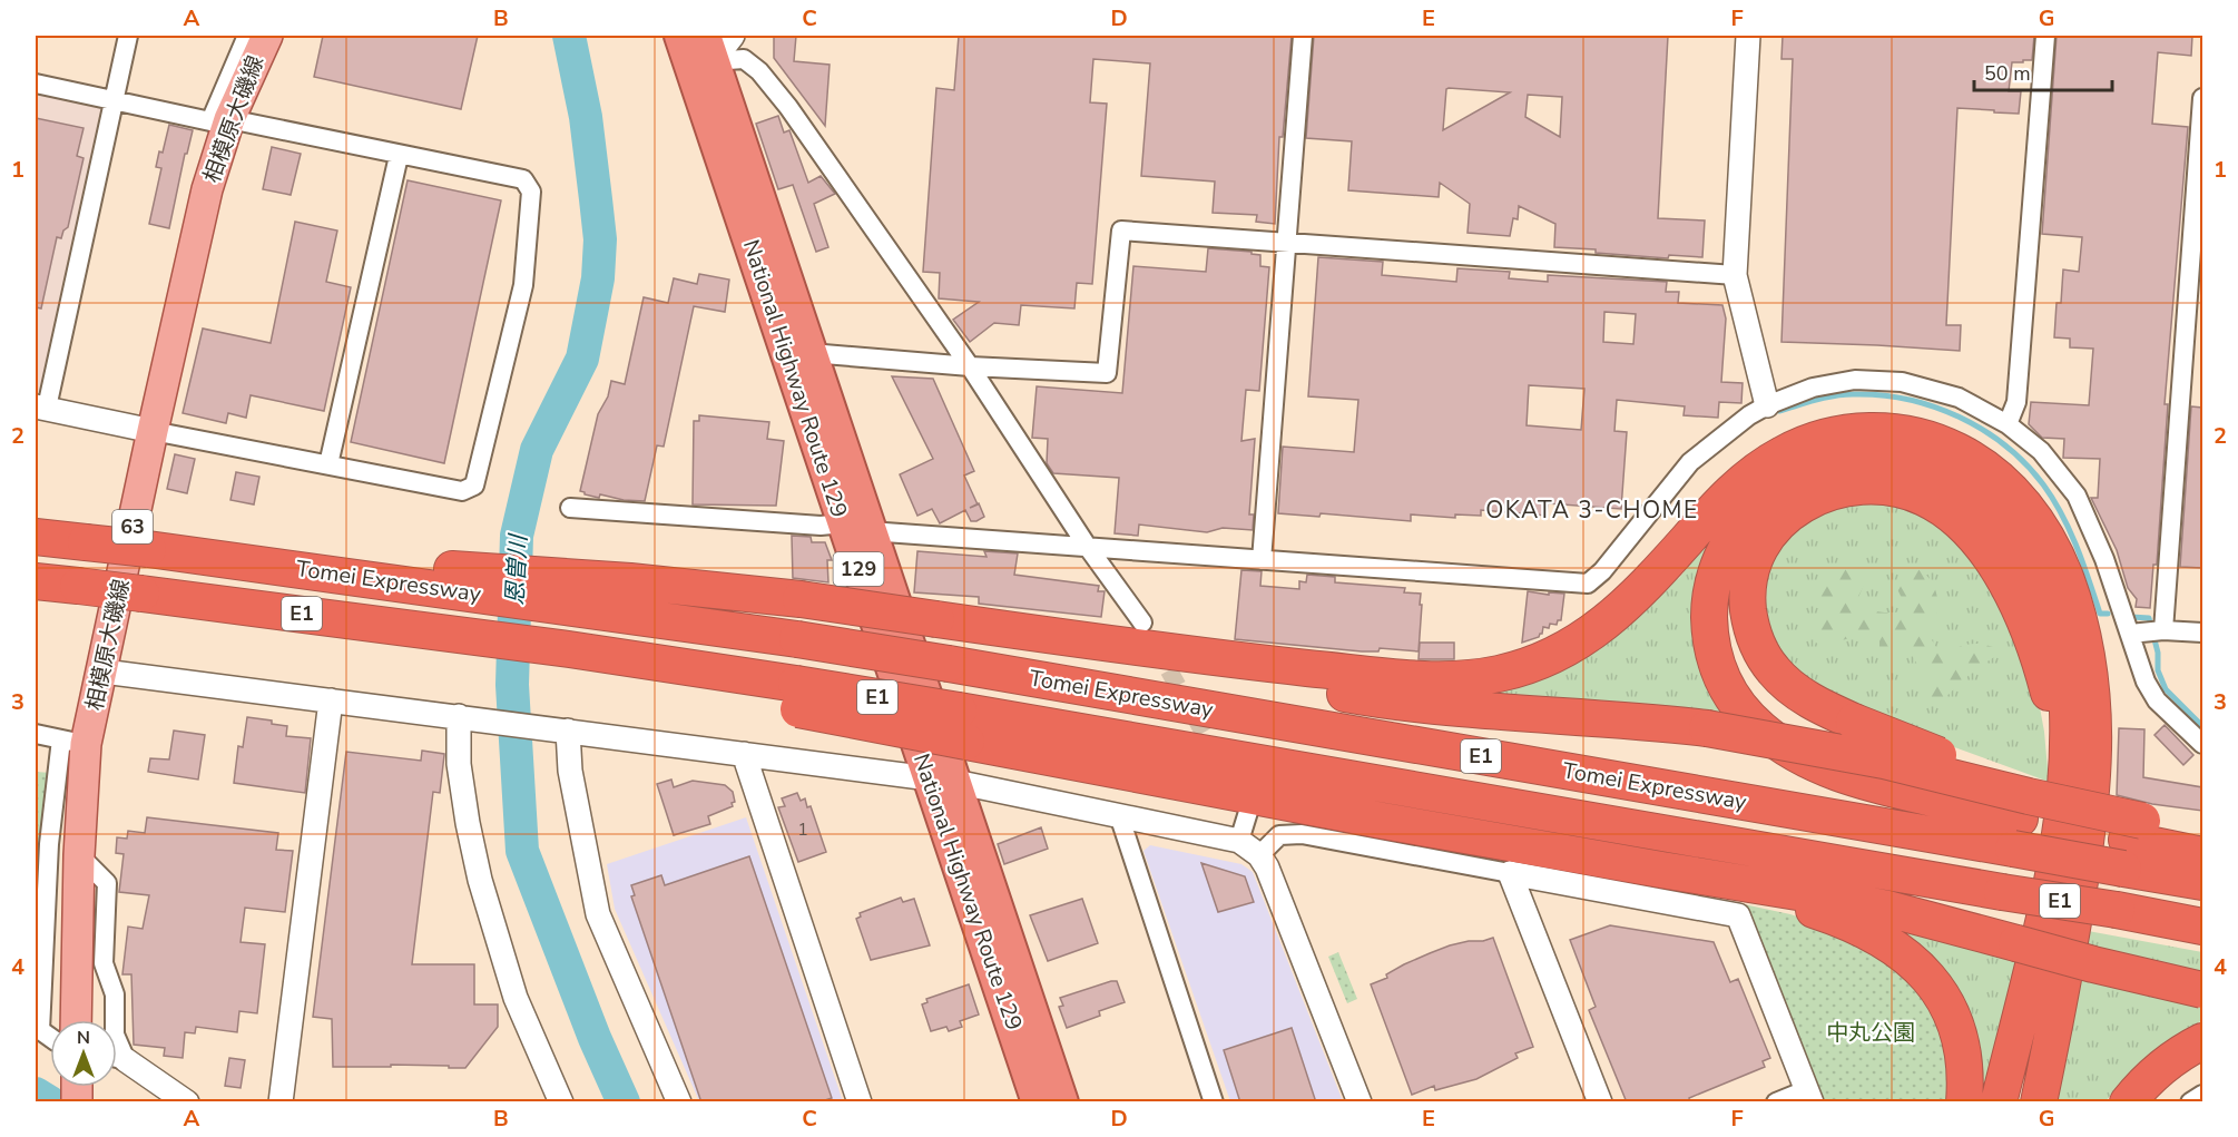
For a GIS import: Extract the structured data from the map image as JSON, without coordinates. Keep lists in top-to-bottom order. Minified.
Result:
{"streets":{"highway":["National Highway Route 129","129","Tomei Expressway","E1"],"main road":["相模原大磯線","63"]},"districts":["OKATA 3-CHOME"],"water":["恩曽川"],"parks":["中丸公園"],"house_numbers":["1"],"scale_bar":"50 m","north":"top","grid":{"columns":["A","B","C","D","E","F","G"],"rows":["1","2","3","4"]}}
